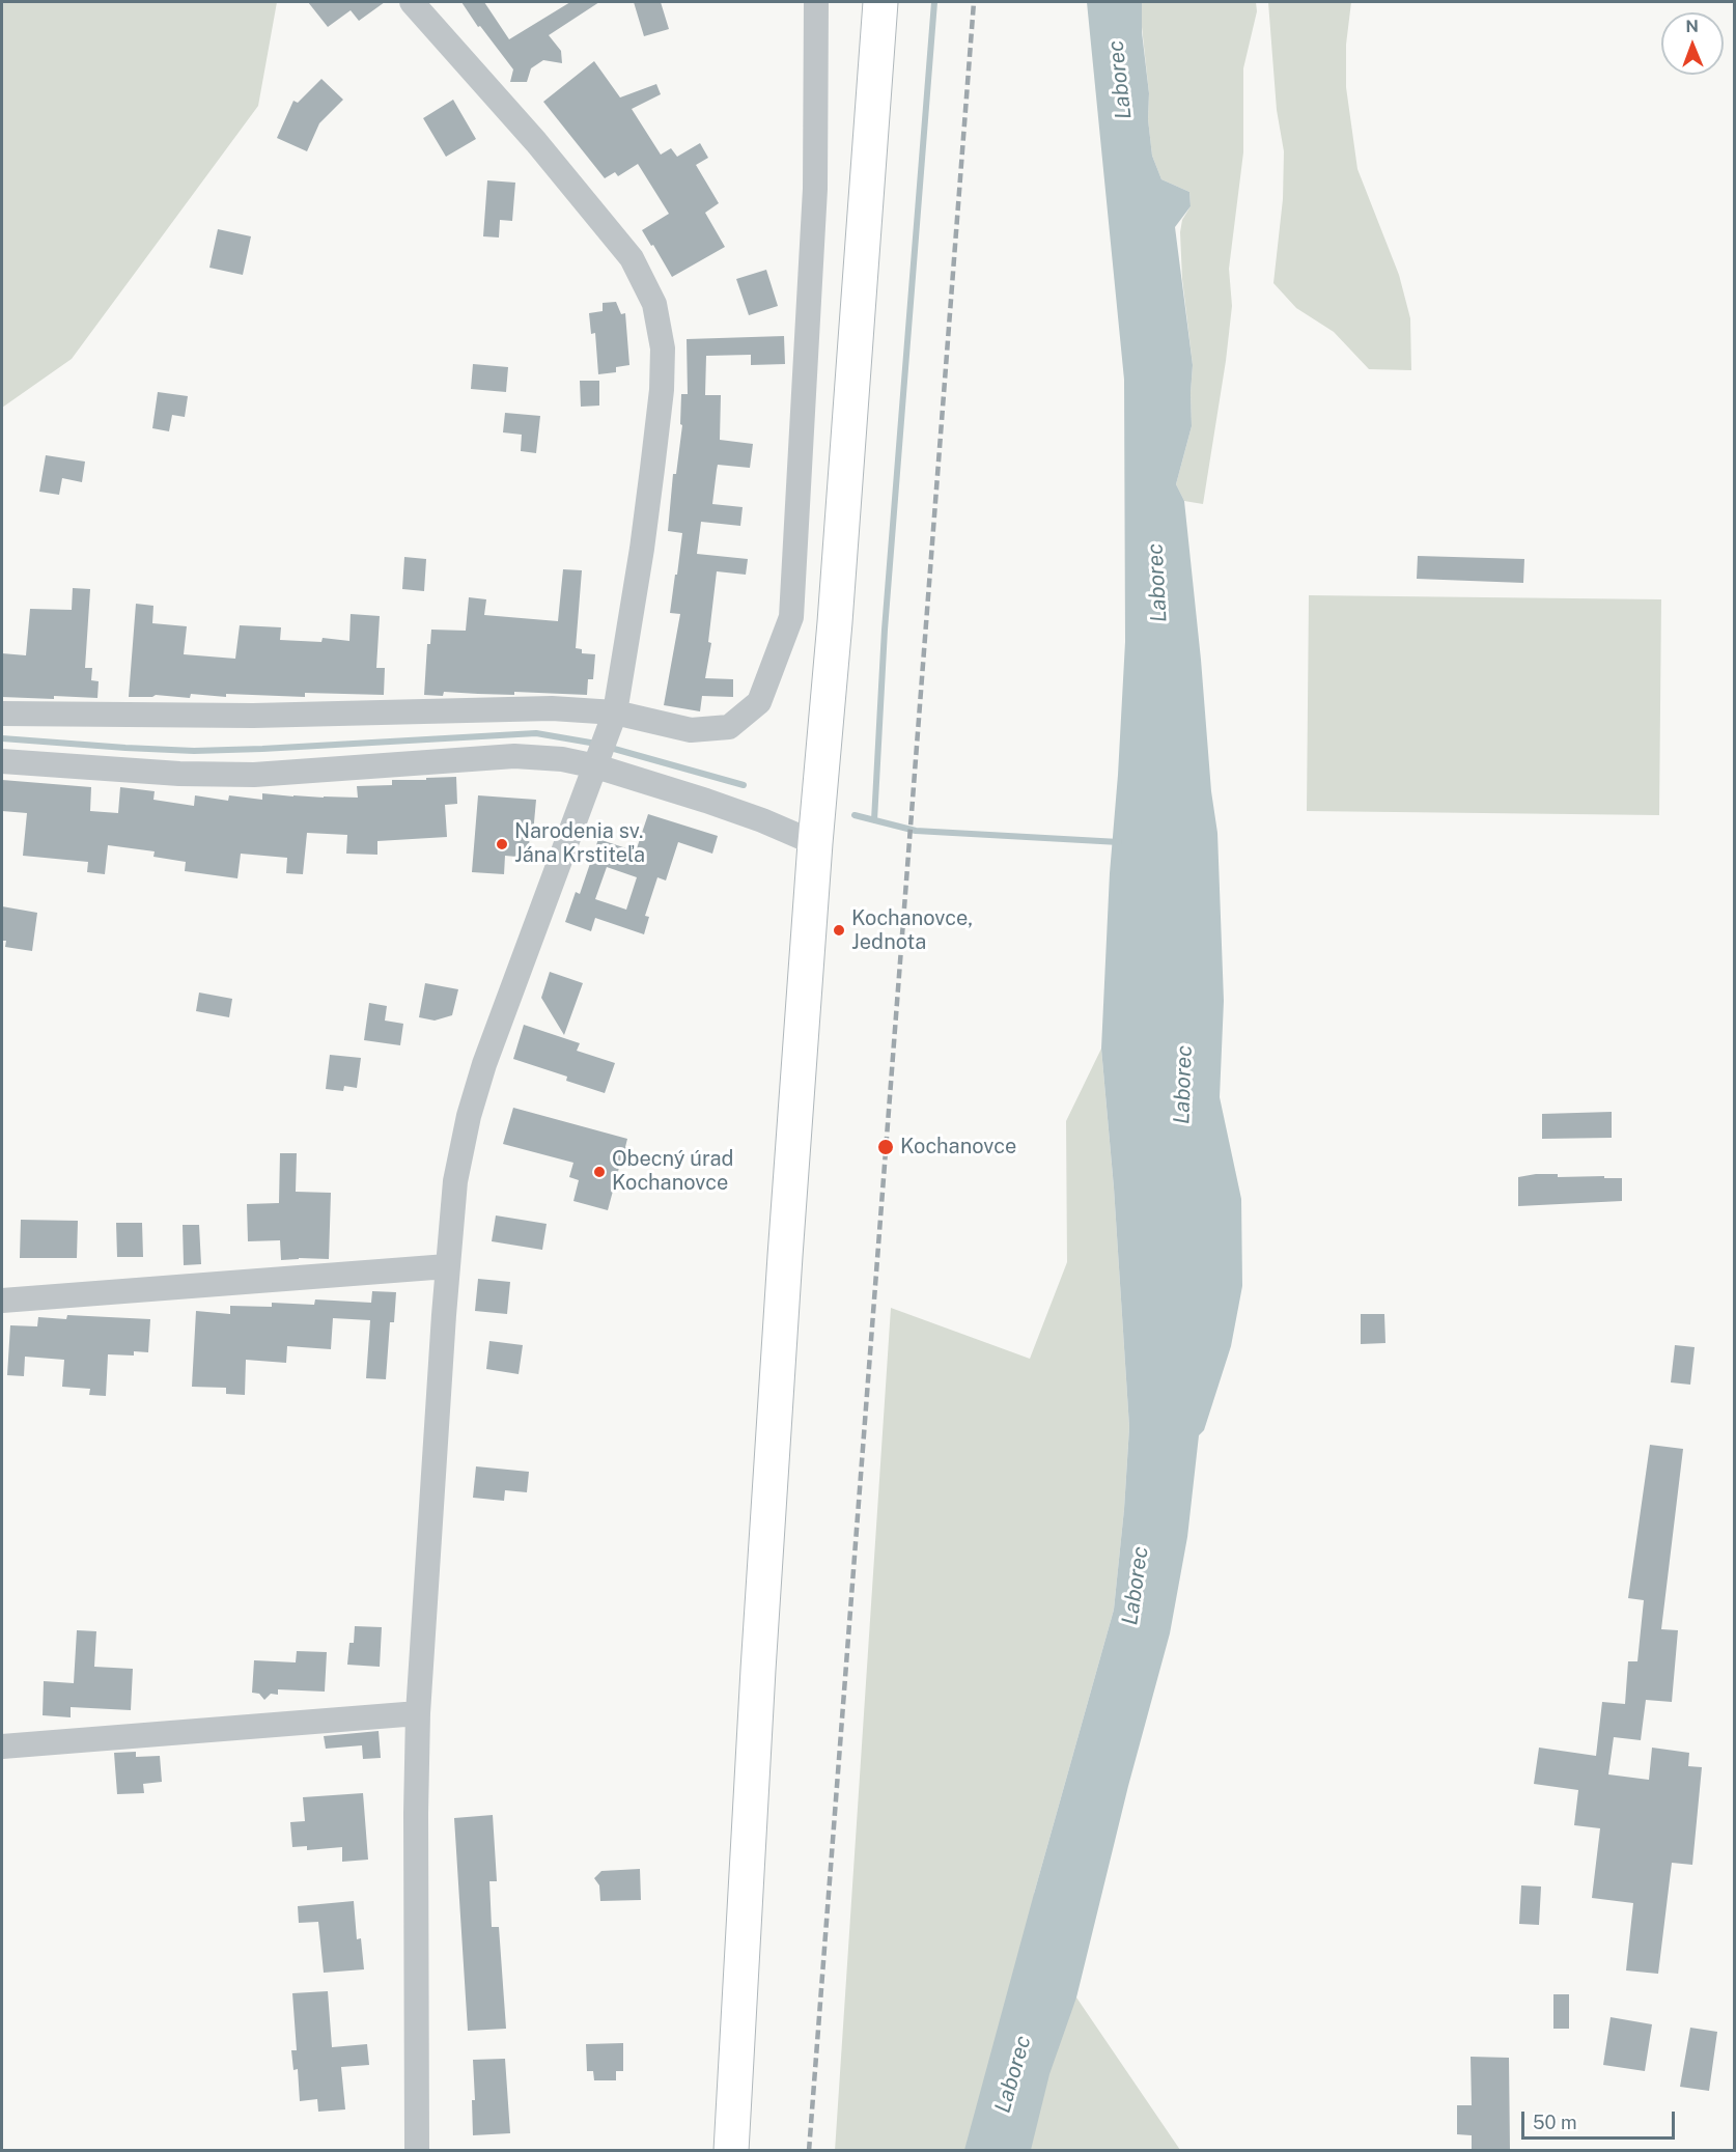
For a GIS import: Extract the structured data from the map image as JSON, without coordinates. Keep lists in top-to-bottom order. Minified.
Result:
{"water":["Laborec"],"places":["Narodenia sv. Jána Krstiteľa","Kochanovce, Jednota","Kochanovce","Obecný úrad Kochanovce"],"scale_bar":"50 m","north":"top"}
